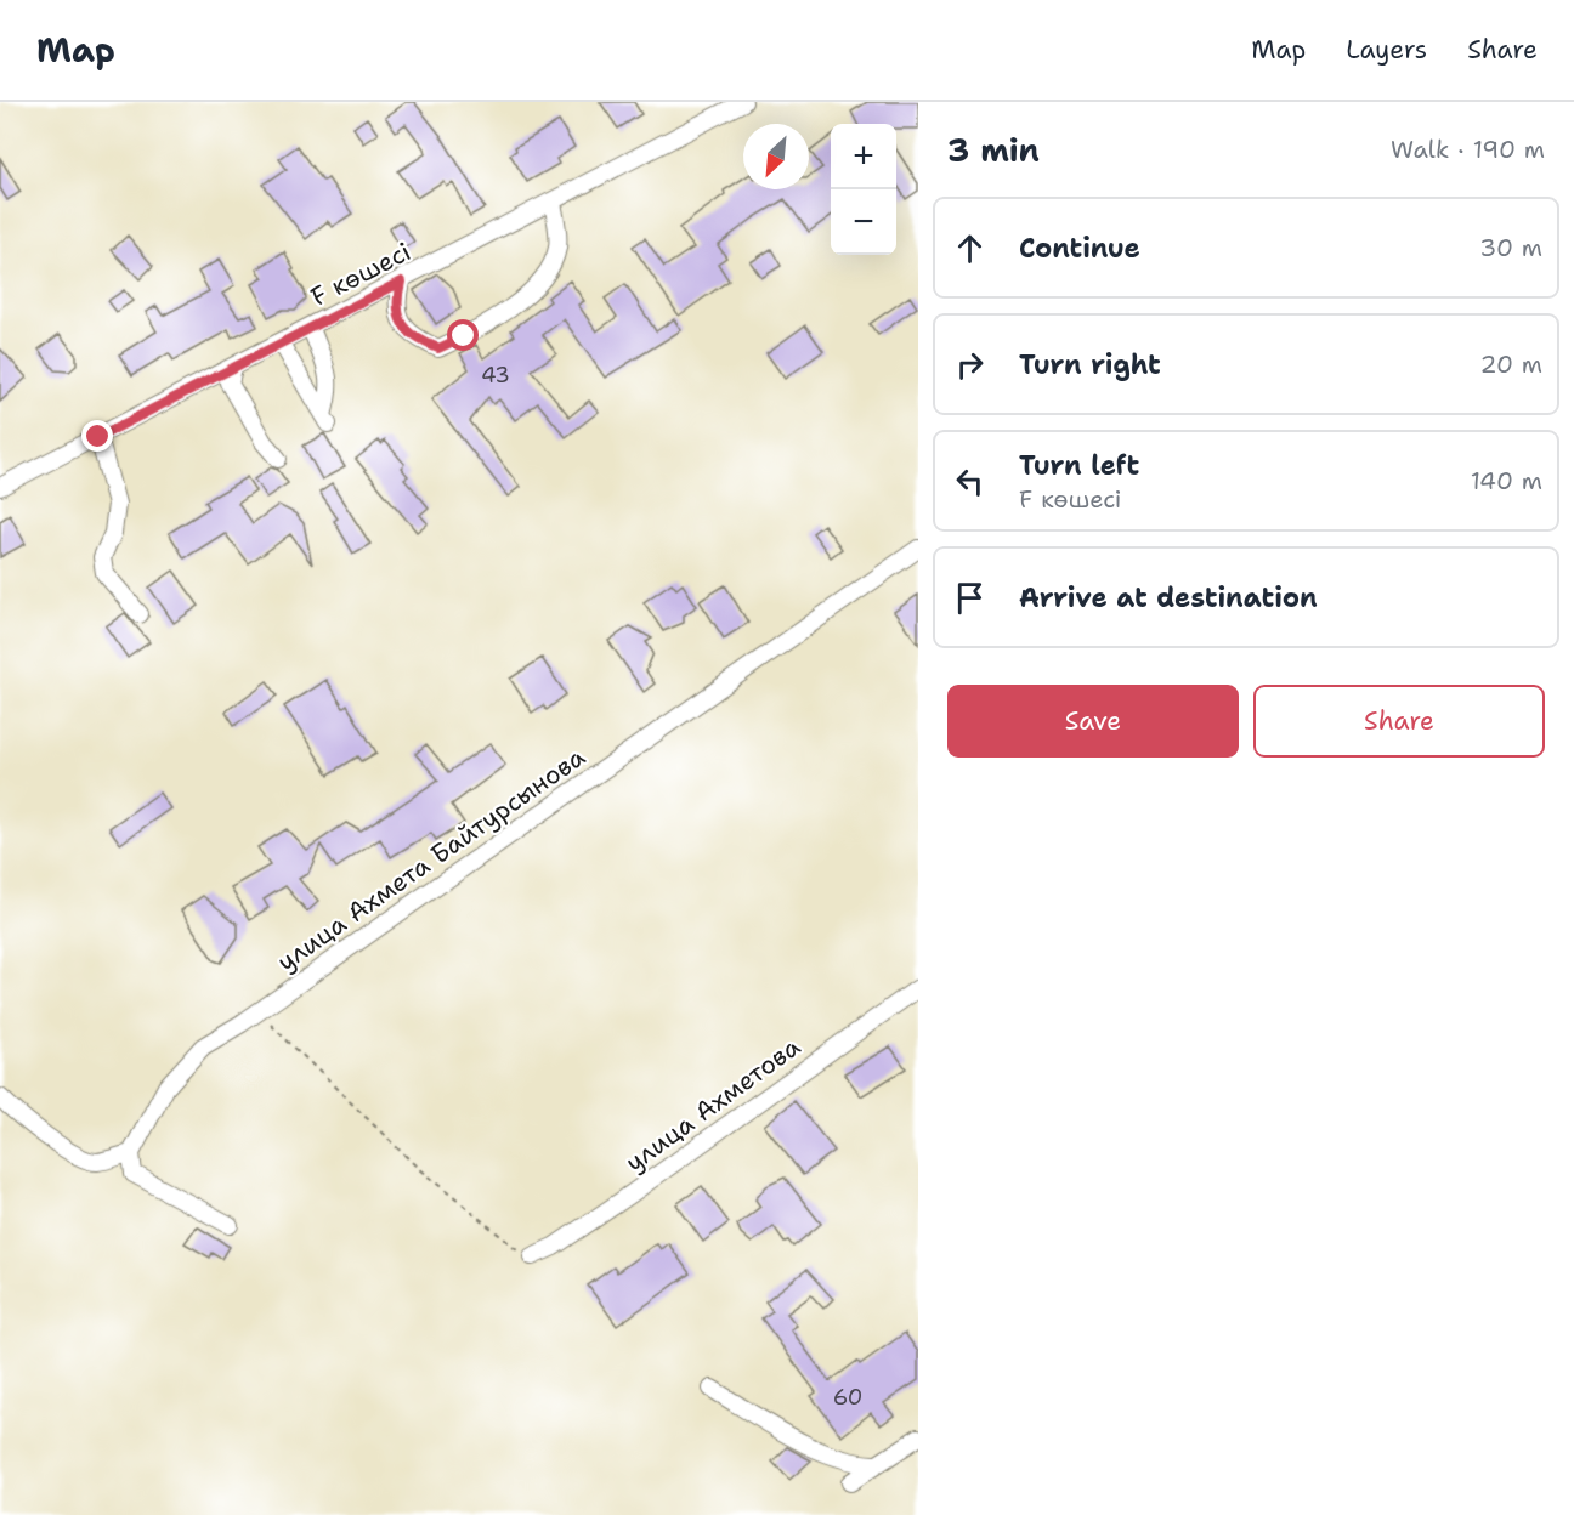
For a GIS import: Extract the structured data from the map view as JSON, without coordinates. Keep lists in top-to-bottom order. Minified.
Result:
{"streets":{"street":["F көшесі","улица Ахмета Байтурсынова","улица Ахметова"]},"house_numbers":["43","60"],"north":"bottom left","page":{"header":"Map","nav":["Map","Layers","Share"],"heading":["3 min","Walk · 190 m"],"map_buttons":["+","−"],"list":[["Continue","30 m"],["Turn right","20 m"],["Turn left","F көшесі","140 m"],"Arrive at destination"],"buttons":["Save","Share"]}}
